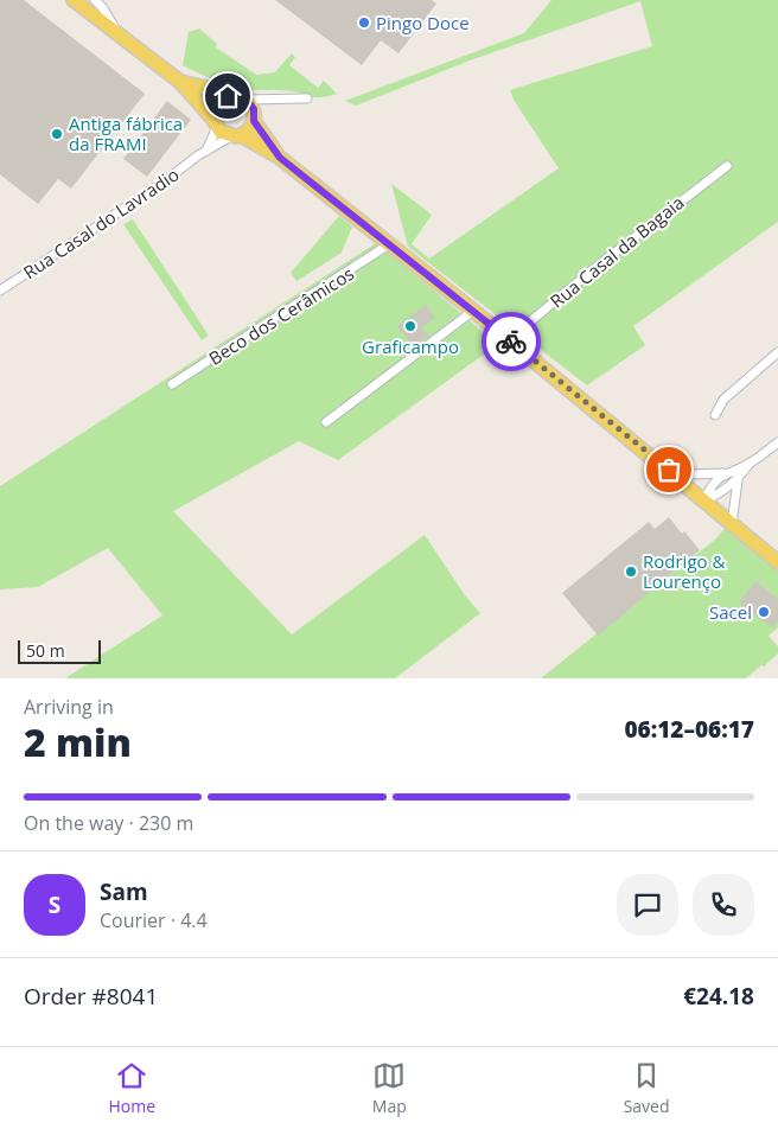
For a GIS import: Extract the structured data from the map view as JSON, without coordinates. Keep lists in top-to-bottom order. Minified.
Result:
{"streets":{"street":["Rua Casal do Lavradio","Rua Casal da Bagaia","Beco dos Cerâmicos"]},"places":["Pingo Doce","Antiga fábrica da FRAMI","Graficampo","Rodrigo & Lourenço","Sacel"],"scale_bar":"50 m","page":{"scale":"50 m","heading":["2 min","Arriving in","06:12–06:17"],"panel":["Sam","Courier · 4.4","Order #8041","€24.18"],"bar":"On the way · 230 m","round":"S","tabs":["Home","Map","Saved"]}}
